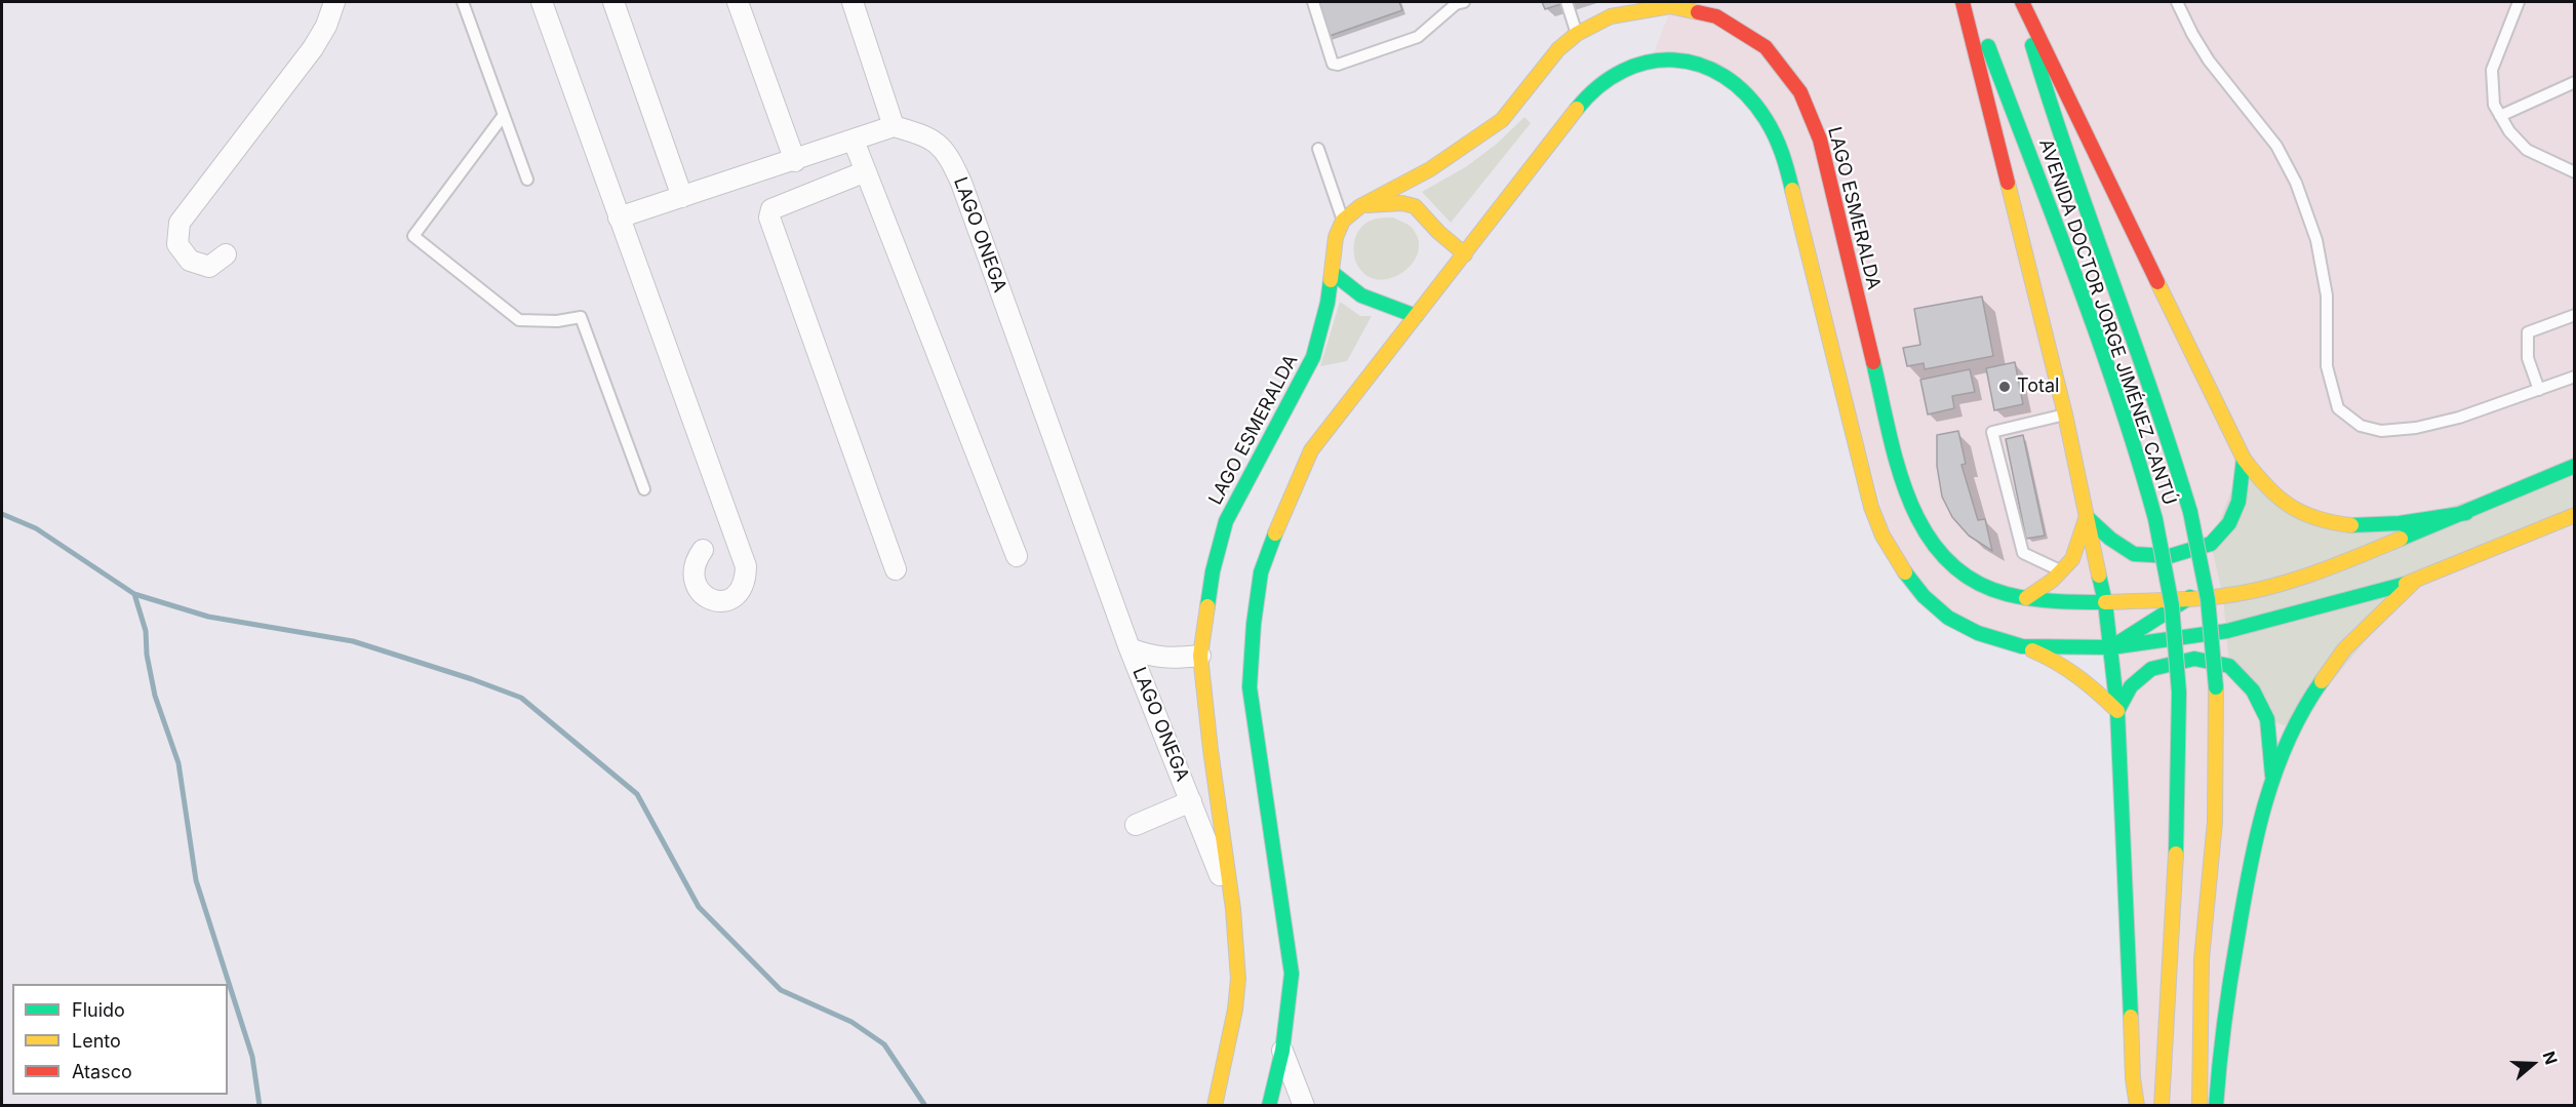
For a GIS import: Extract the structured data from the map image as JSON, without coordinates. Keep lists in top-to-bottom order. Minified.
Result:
{"streets":{"main road":["LAGO ESMERALDA","AVENIDA DOCTOR JORGE JIMÉNEZ CANTÚ"],"street":["LAGO ONEGA"]},"crossings":[["LAGO ESMERALDA","LAGO ONEGA"]],"places":["Total"],"legend":["Fluido","Lento","Atasco"],"north":"right"}
